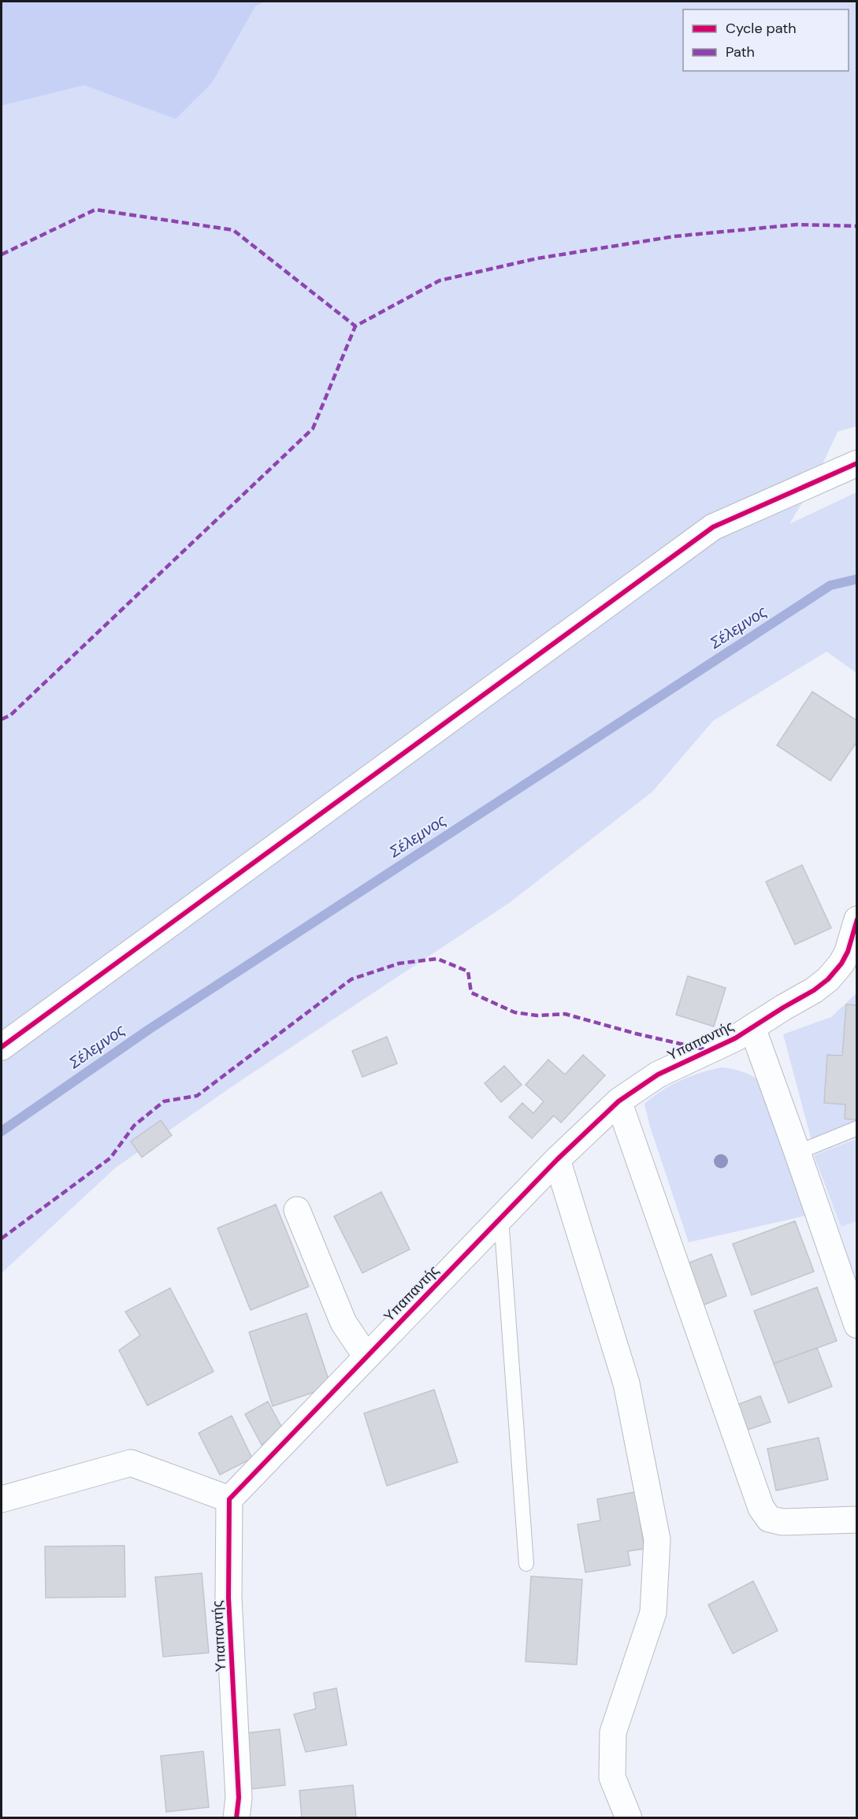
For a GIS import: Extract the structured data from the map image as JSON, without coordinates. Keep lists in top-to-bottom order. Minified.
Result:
{"streets":{"street":["Υπαπαντής"]},"water":["Σέλεμνος"],"legend":["Cycle path","Path"]}
